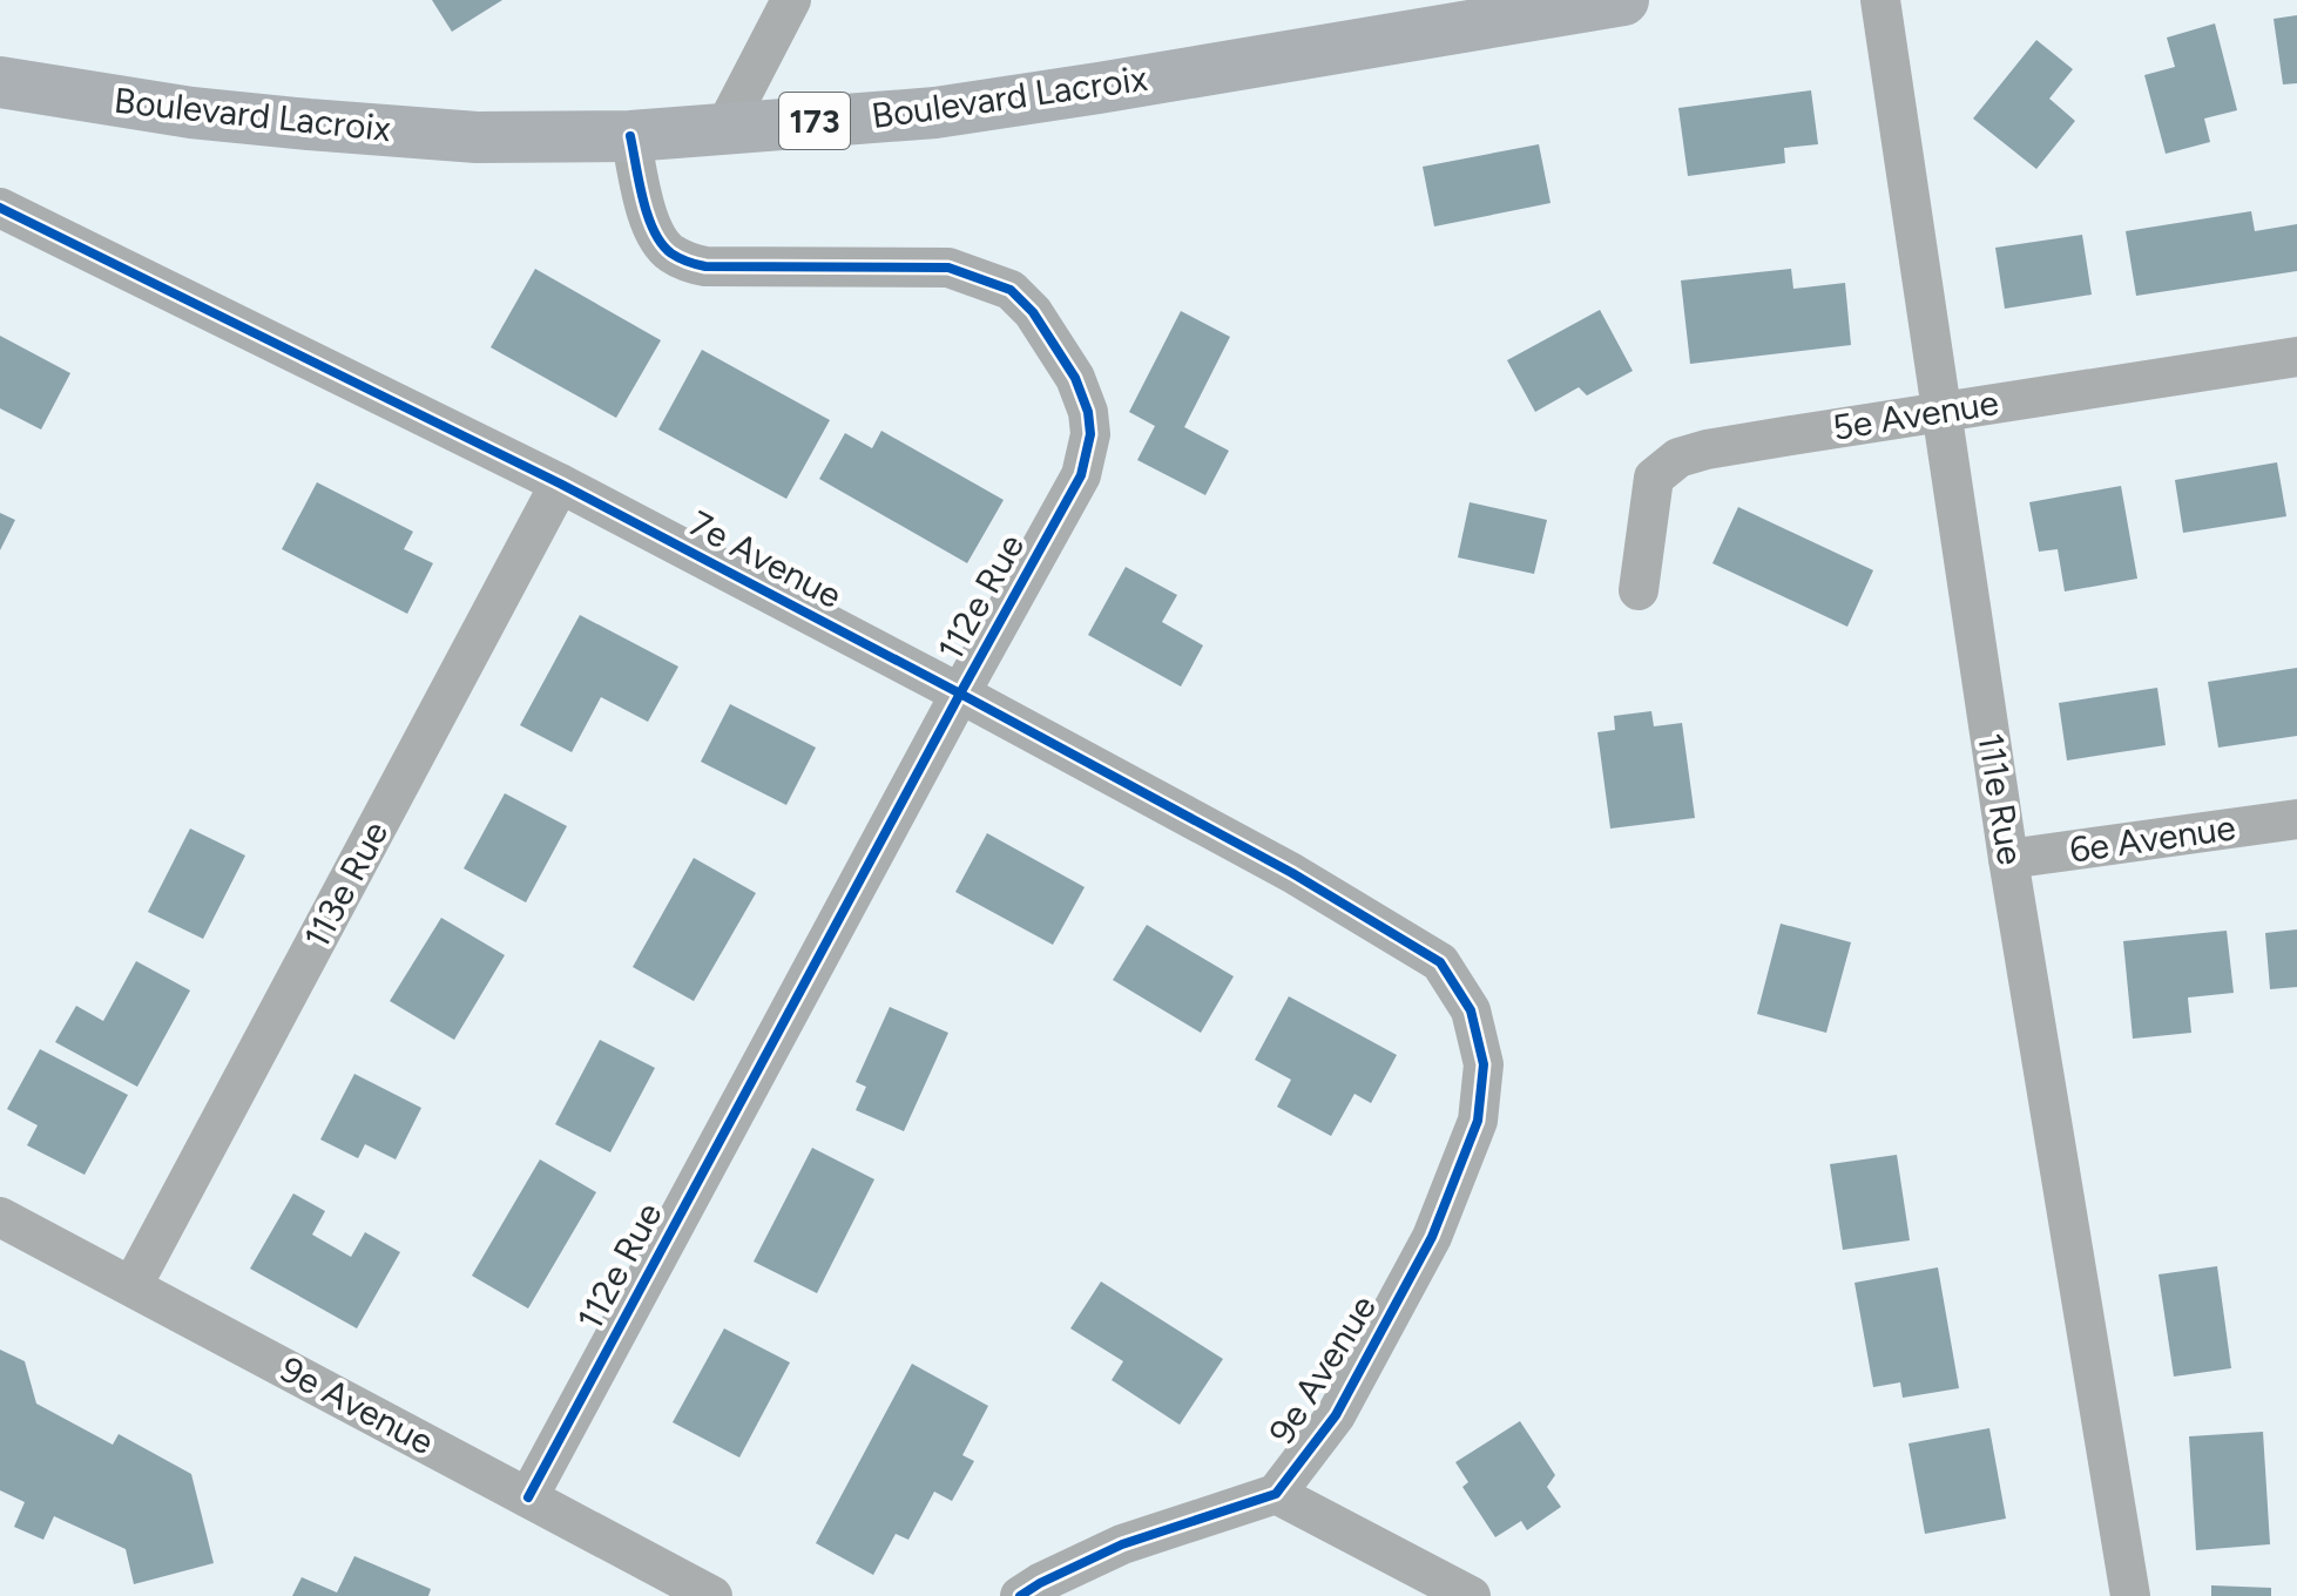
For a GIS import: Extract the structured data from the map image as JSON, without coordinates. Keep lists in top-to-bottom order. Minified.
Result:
{"streets":{"main road":["Boulevard Lacroix","173"],"street":["5e Avenue","7e Avenue","112e Rue","111e Rue","6e Avenue","113e Rue","9e Avenue"]},"crossings":[["Boulevard Lacroix","112e Rue"],["5e Avenue","111e Rue"],["7e Avenue","112e Rue"],["7e Avenue","113e Rue"],["7e Avenue","9e Avenue"],["112e Rue","9e Avenue"],["111e Rue","6e Avenue"],["113e Rue","9e Avenue"]]}
